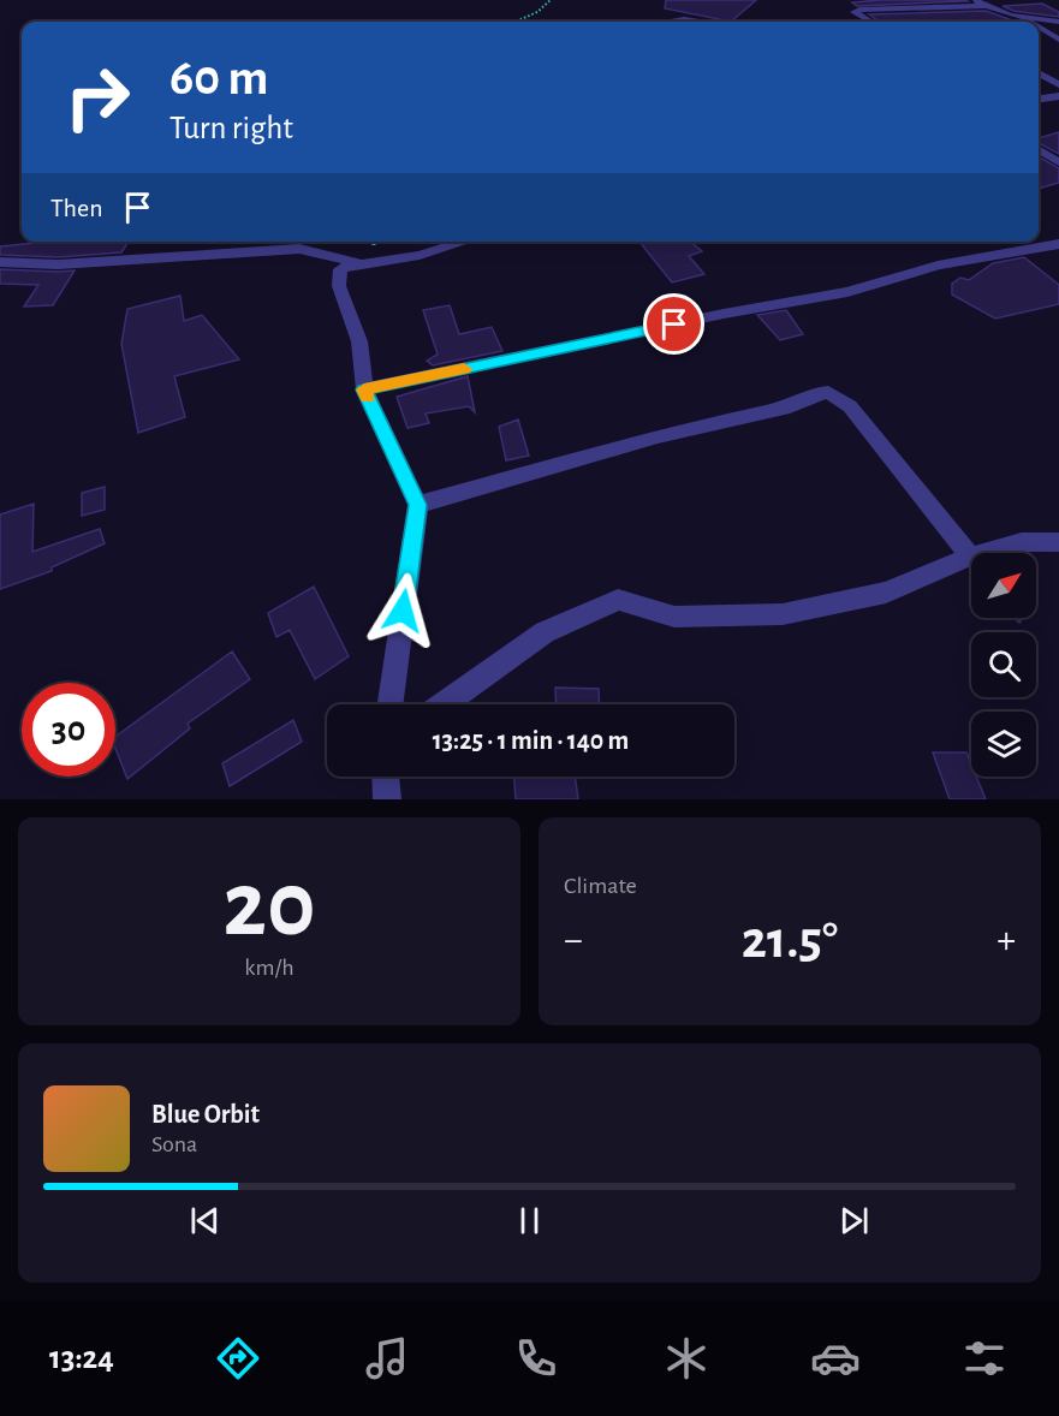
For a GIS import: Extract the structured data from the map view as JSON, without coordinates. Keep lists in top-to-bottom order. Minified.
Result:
{"north":"top right","page":{"turn":["60 m","Turn right"],"then":"Then","limit":"30","trip":"13:25 · 1 min · 140 m","tile":[["20","km/h"],"Climate"],"heat":["−","21.5°","+"],"song":["Blue Orbit","Sona"],"tabs":"13:24"}}
